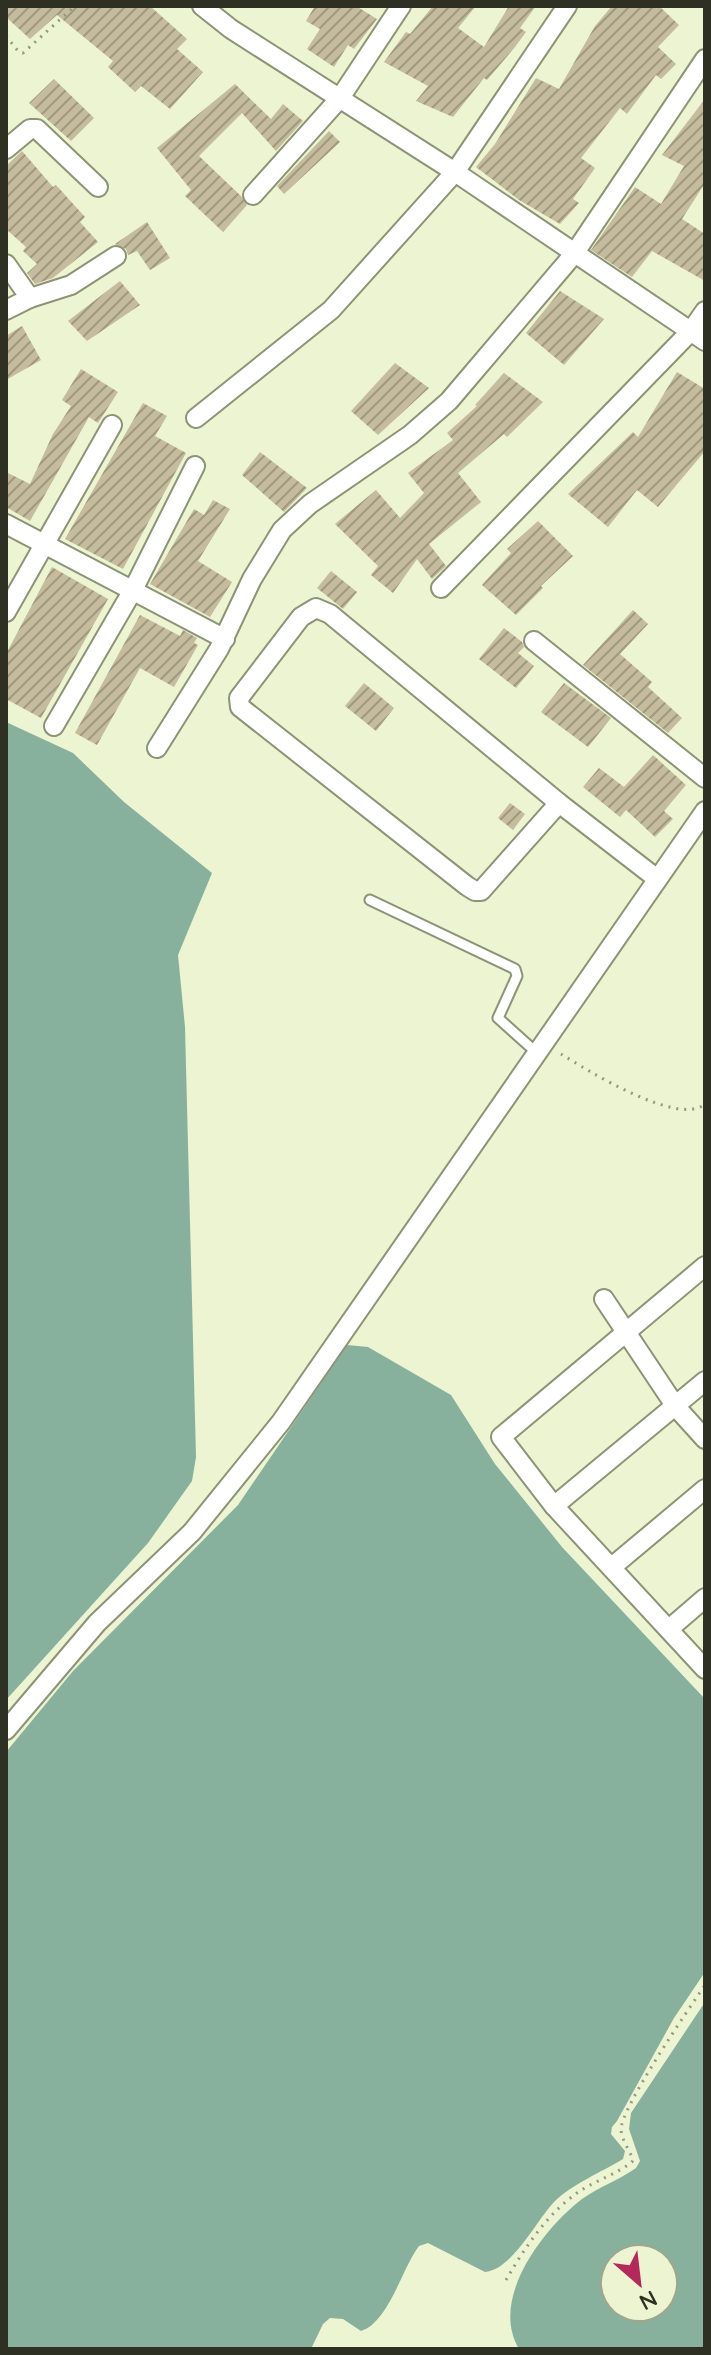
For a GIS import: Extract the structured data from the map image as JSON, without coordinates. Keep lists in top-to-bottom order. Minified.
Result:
{"north":"bottom right"}
